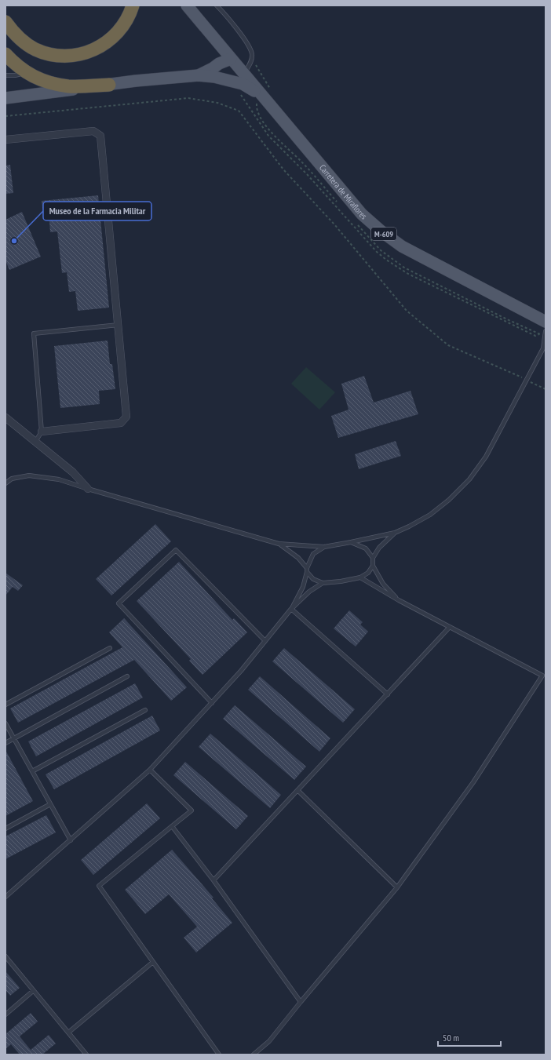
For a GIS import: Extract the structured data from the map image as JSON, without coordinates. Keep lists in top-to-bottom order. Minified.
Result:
{"streets":{"main road":["Carretera de Miraflores","M-609"]},"places":["Museo de la Farmacia Militar"],"scale_bar":"50 m"}
